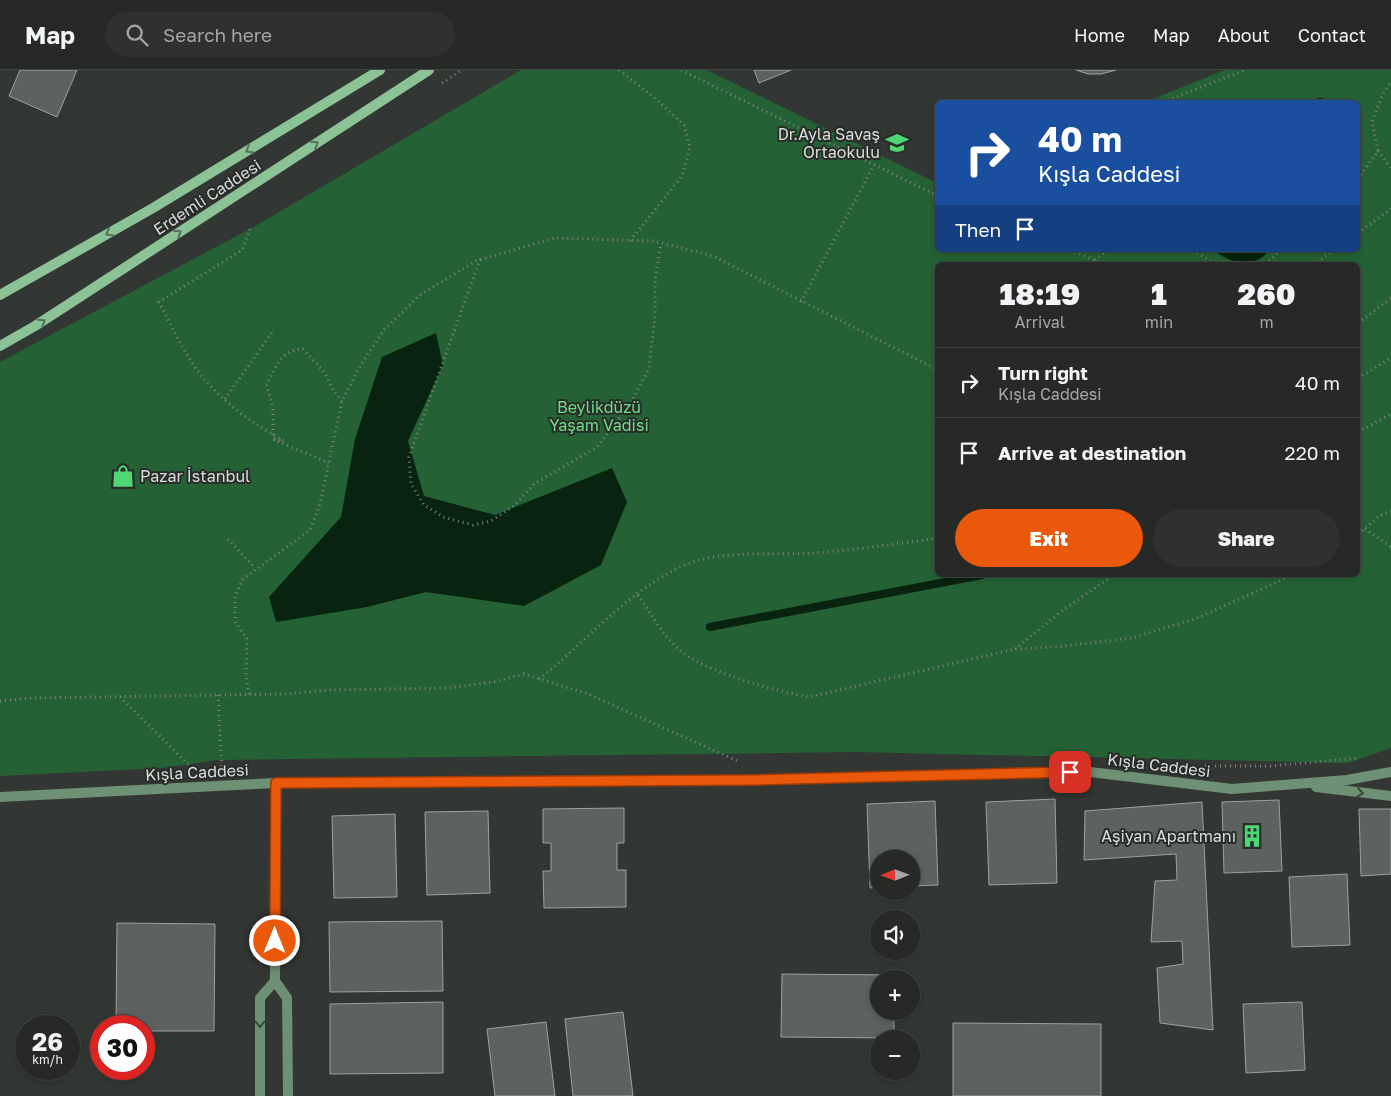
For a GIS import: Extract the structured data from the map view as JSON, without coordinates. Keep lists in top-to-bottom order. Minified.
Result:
{"streets":{"main road":["Erdemli Caddesi"],"street":["Kışla Caddesi"]},"parks":["Beylikdüzü Yaşam Vadisi"],"places":{"school or university":["Dr.Ayla Savaş Ortaokulu"],"shop":["Pazar İstanbul"],"building":["Aşiyan Apartmanı"]},"north":"left","page":{"header":"Map","search":"Search here","nav":["Home","Map","About","Contact"],"turn":["40 m","Kışla Caddesi"],"then":"Then","eta":["18:19","Arrival","1","min","260","m"],"list":[{"name":"Turn right","note":"Kışla Caddesi","value":"40 m"},{"name":"Arrive at destination","value":"220 m"}],"buttons":["Exit","Share"],"map_buttons":["+","−"],"speed":"26 km/h","limit":"30"}}
